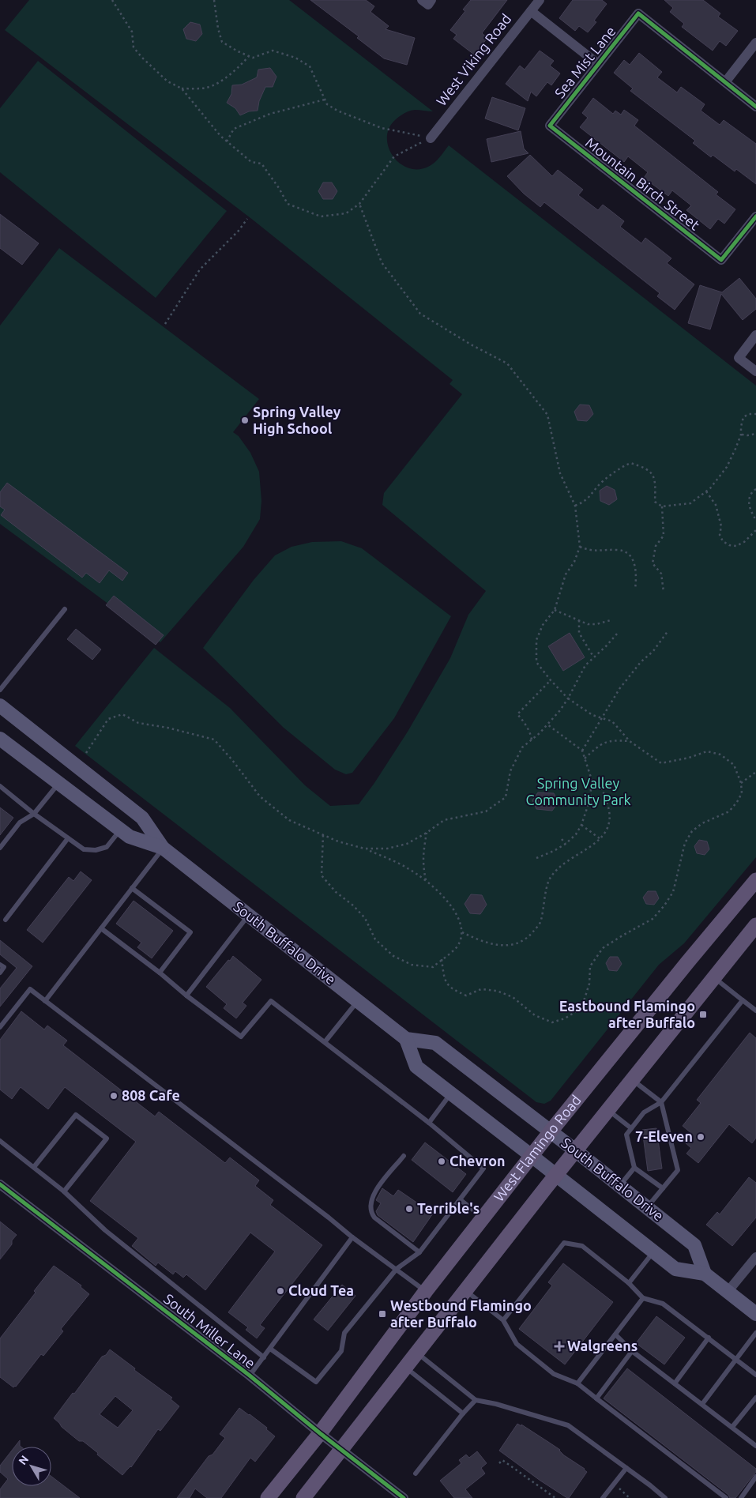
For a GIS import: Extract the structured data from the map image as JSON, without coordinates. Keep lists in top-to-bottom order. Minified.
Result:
{"streets":{"main road":["South Buffalo Drive","West Flamingo Road"],"street":["West Viking Road","Sea Mist Lane","Mountain Birch Street","South Miller Lane"]},"crossings":[["Sea Mist Lane","Mountain Birch Street"],["South Buffalo Drive","West Flamingo Road"],["West Flamingo Road","South Miller Lane"]],"parks":["Spring Valley Community Park"],"places":{"other":["Spring Valley High School","808 Cafe","7-Eleven","Chevron","Terrible's","Cloud Tea"],"transit":["Eastbound Flamingo after Buffalo","Westbound Flamingo after Buffalo"],"health":["Walgreens"]},"north":"top left"}
